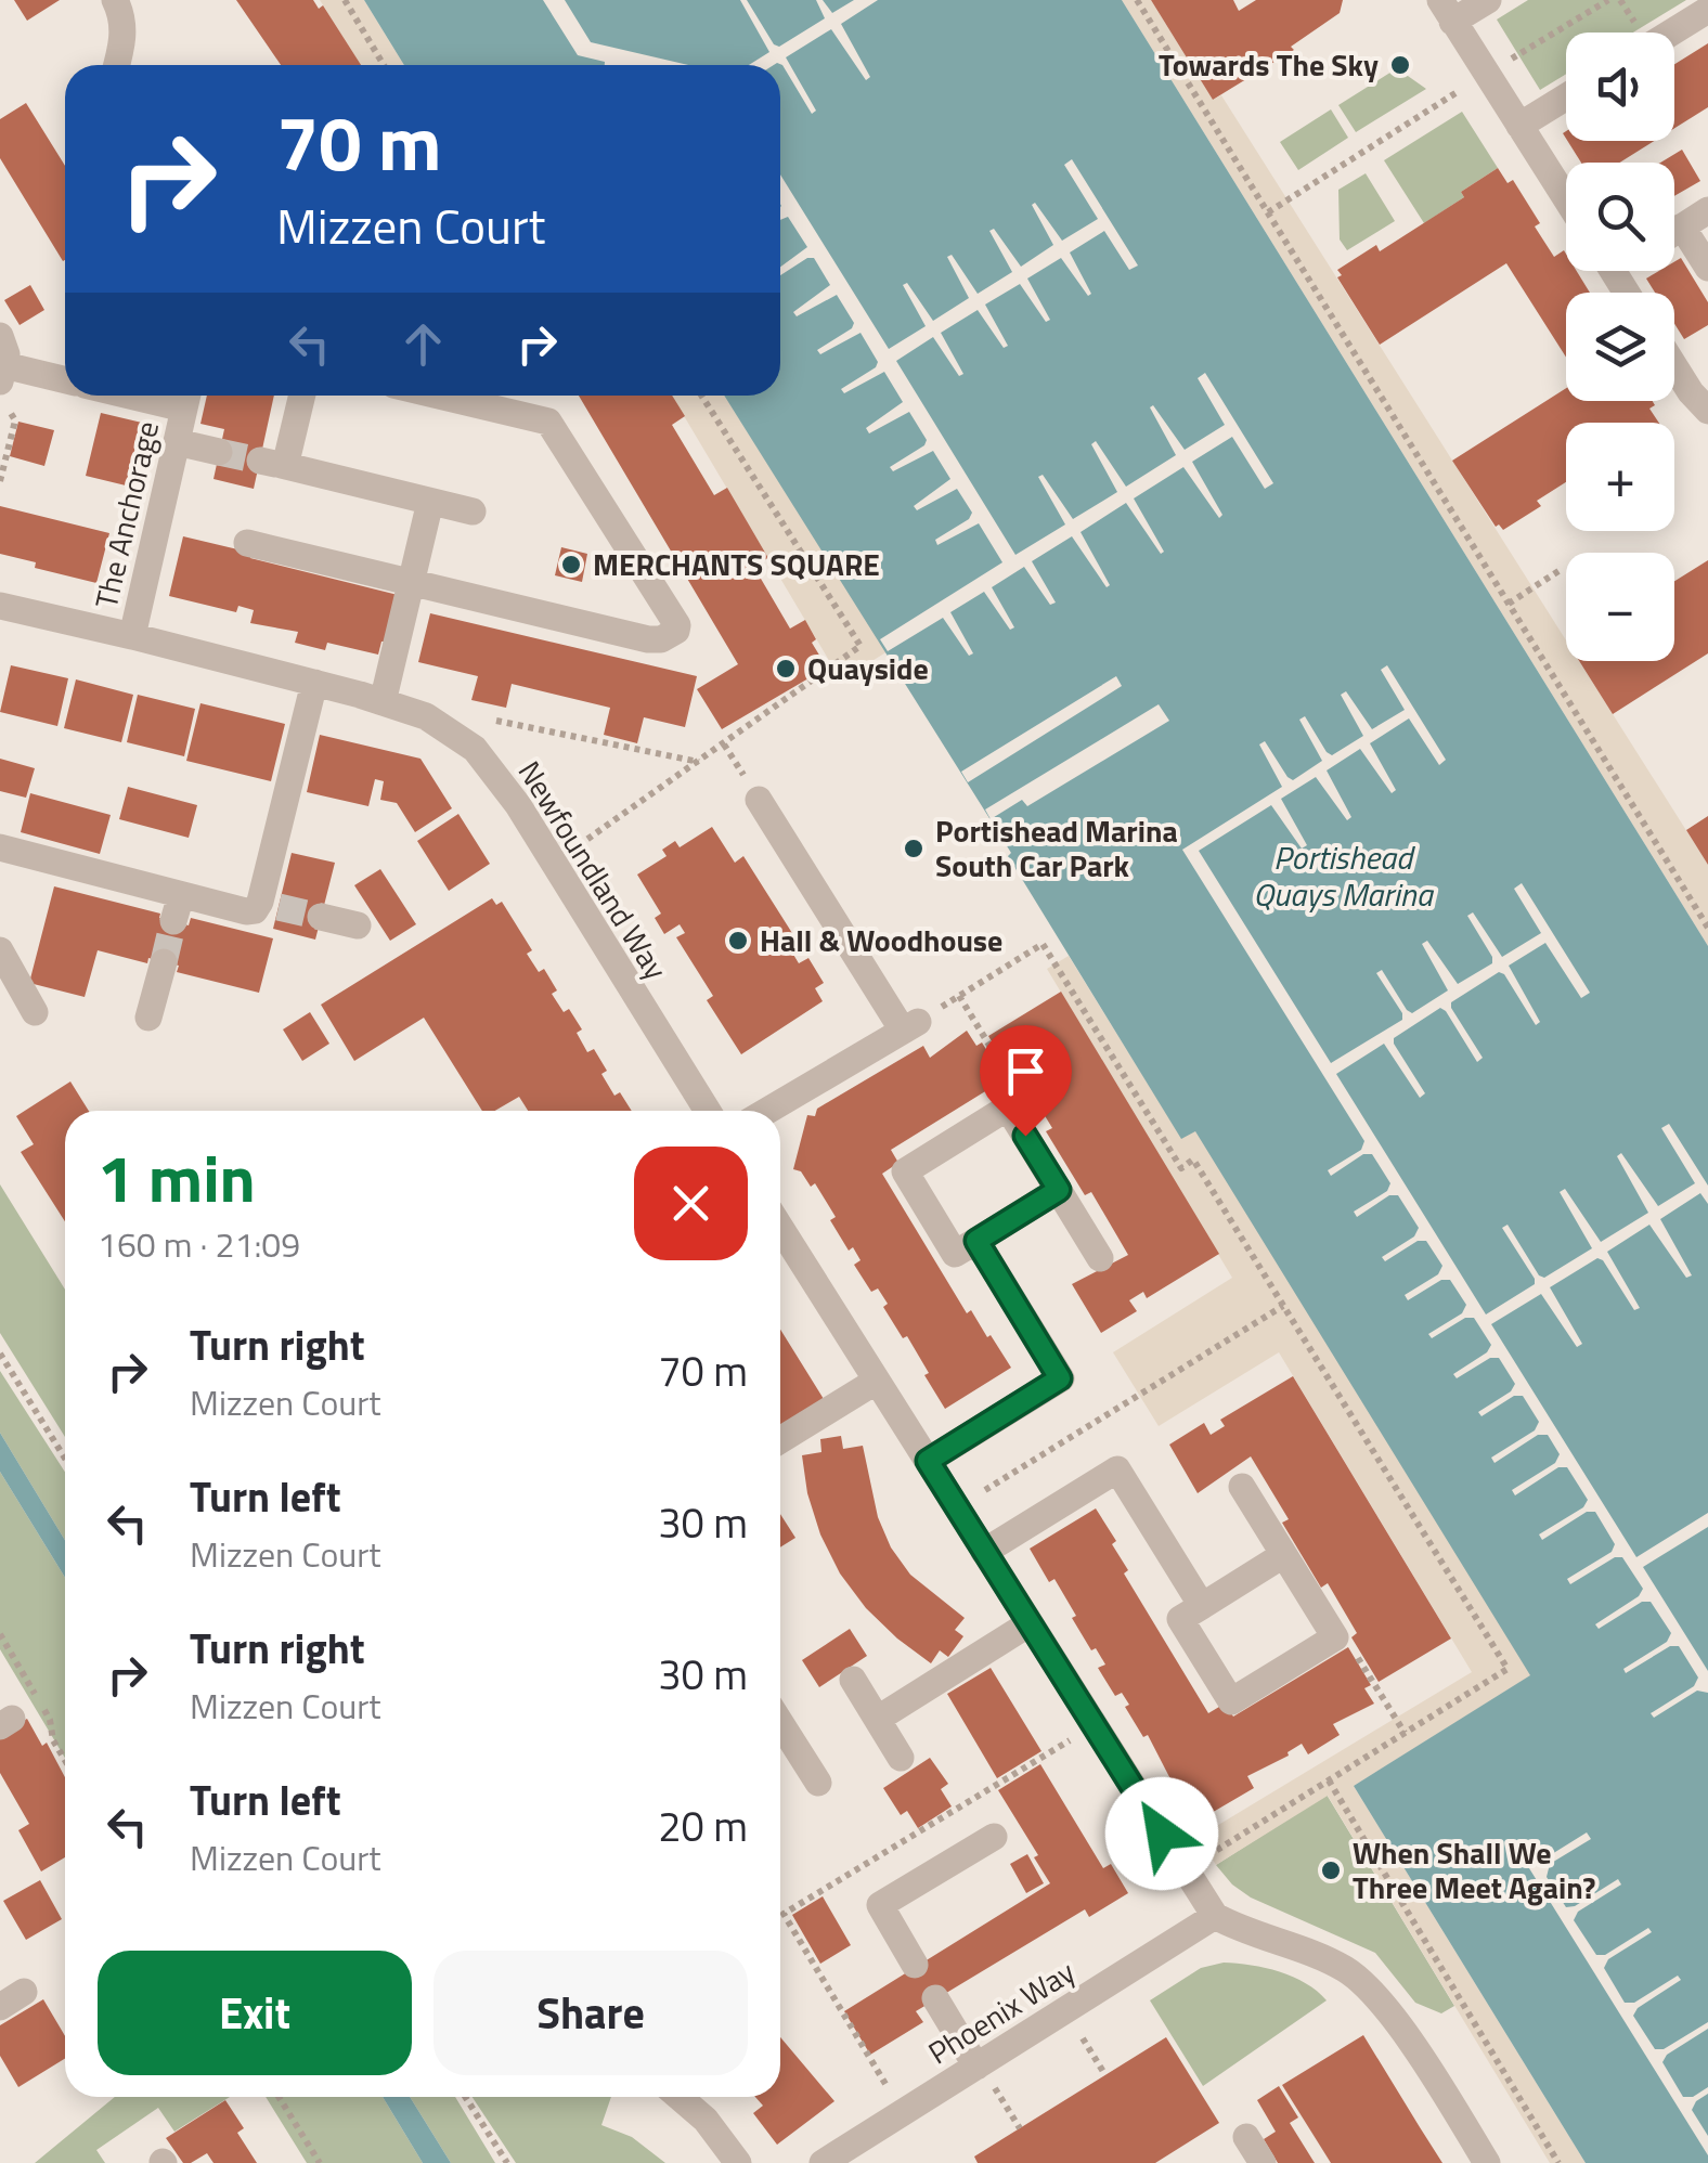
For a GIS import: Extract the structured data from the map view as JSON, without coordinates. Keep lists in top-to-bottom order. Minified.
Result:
{"streets":{"street":["The Anchorage","Newfoundland Way","Phoenix Way"]},"crossings":[["The Anchorage","Newfoundland Way"]],"water":["Portishead Quays Marina"],"places":["Towards The Sky","MERCHANTS SQUARE","Quayside","Portishead Marina South Car Park","Hall & Woodhouse","When Shall We Three Meet Again?"],"page":{"map_buttons":["+","−"],"turn":["70 m","Mizzen Court"],"heading":["1 min","160 m · 21:09"],"list":[{"name":"Turn right","note":"Mizzen Court","value":"70 m"},{"name":"Turn left","note":"Mizzen Court","value":"30 m"},{"name":"Turn right","note":"Mizzen Court","value":"30 m"},{"name":"Turn left","note":"Mizzen Court","value":"20 m"}],"buttons":["Exit","Share"]}}
